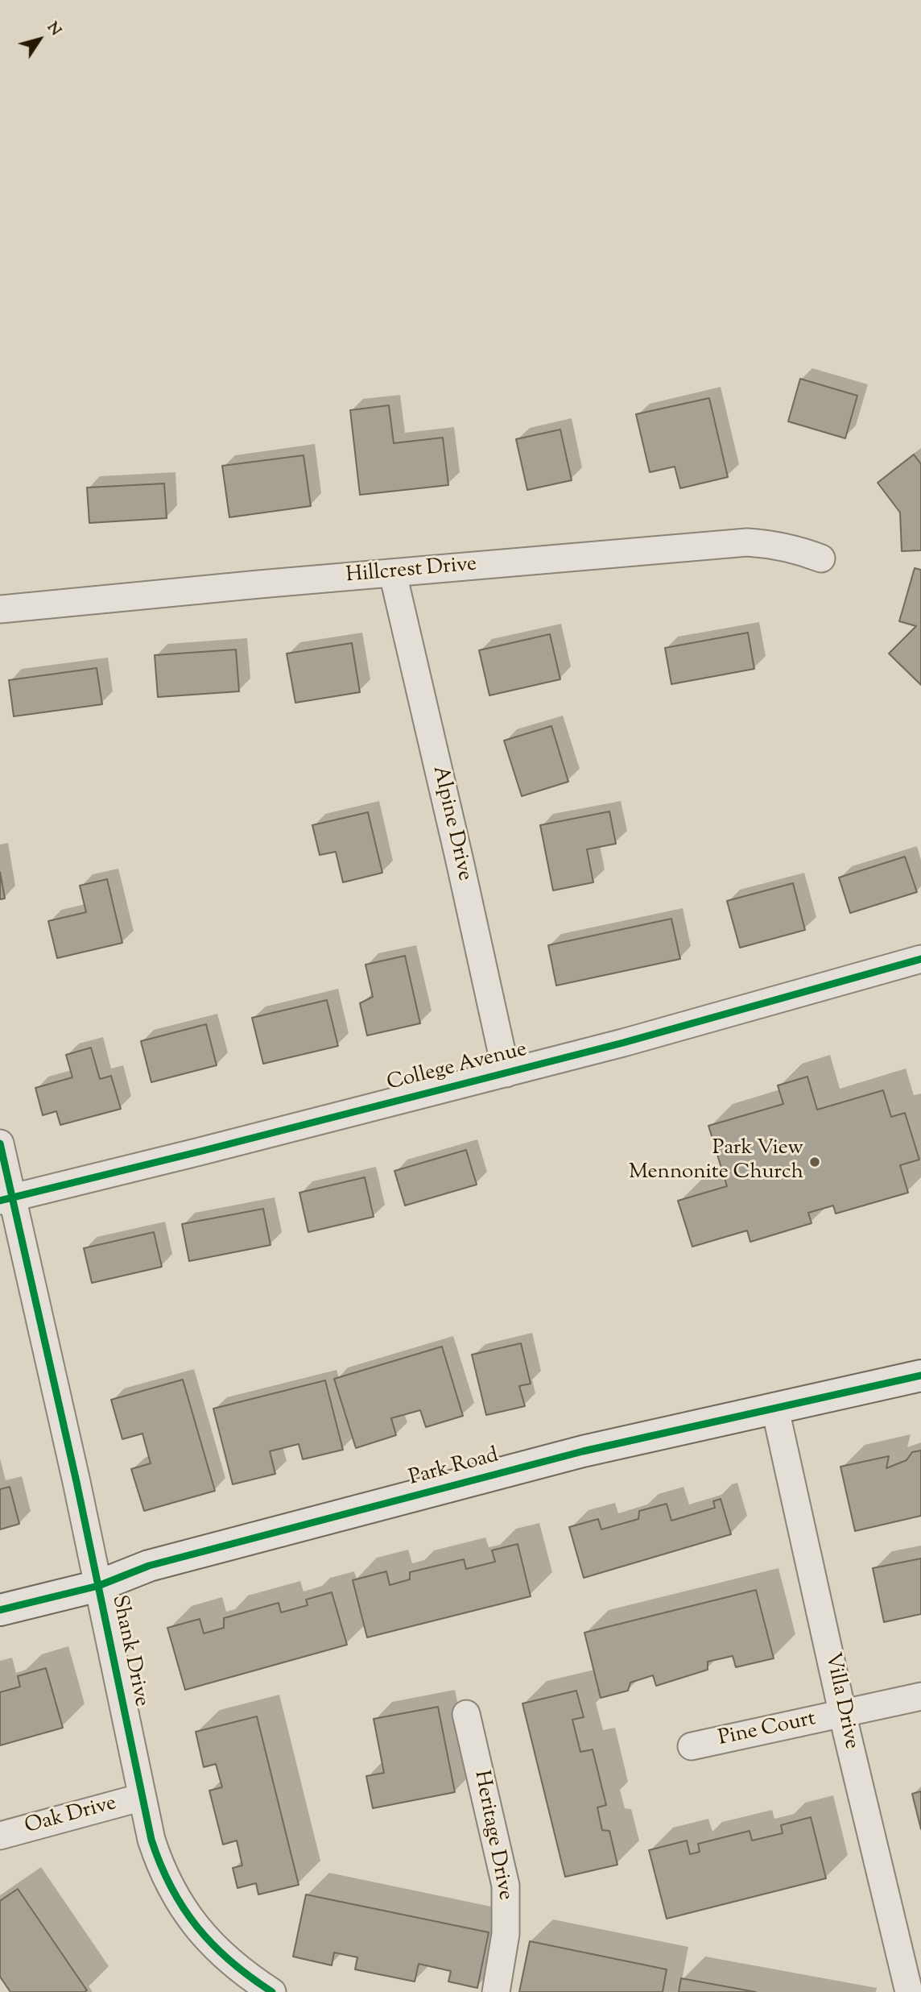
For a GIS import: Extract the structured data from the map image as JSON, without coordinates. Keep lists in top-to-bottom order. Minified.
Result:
{"streets":{"street":["Hillcrest Drive","Alpine Drive","College Avenue","Park Road","Shank Drive","Villa Drive","Pine Court","Oak Drive","Heritage Drive"]},"crossings":[["Hillcrest Drive","Alpine Drive"],["Alpine Drive","College Avenue"],["College Avenue","Shank Drive"],["Park Road","Shank Drive"],["Park Road","Villa Drive"],["Shank Drive","Oak Drive"],["Villa Drive","Pine Court"]],"places":["Park View Mennonite Church"],"north":"top right"}
